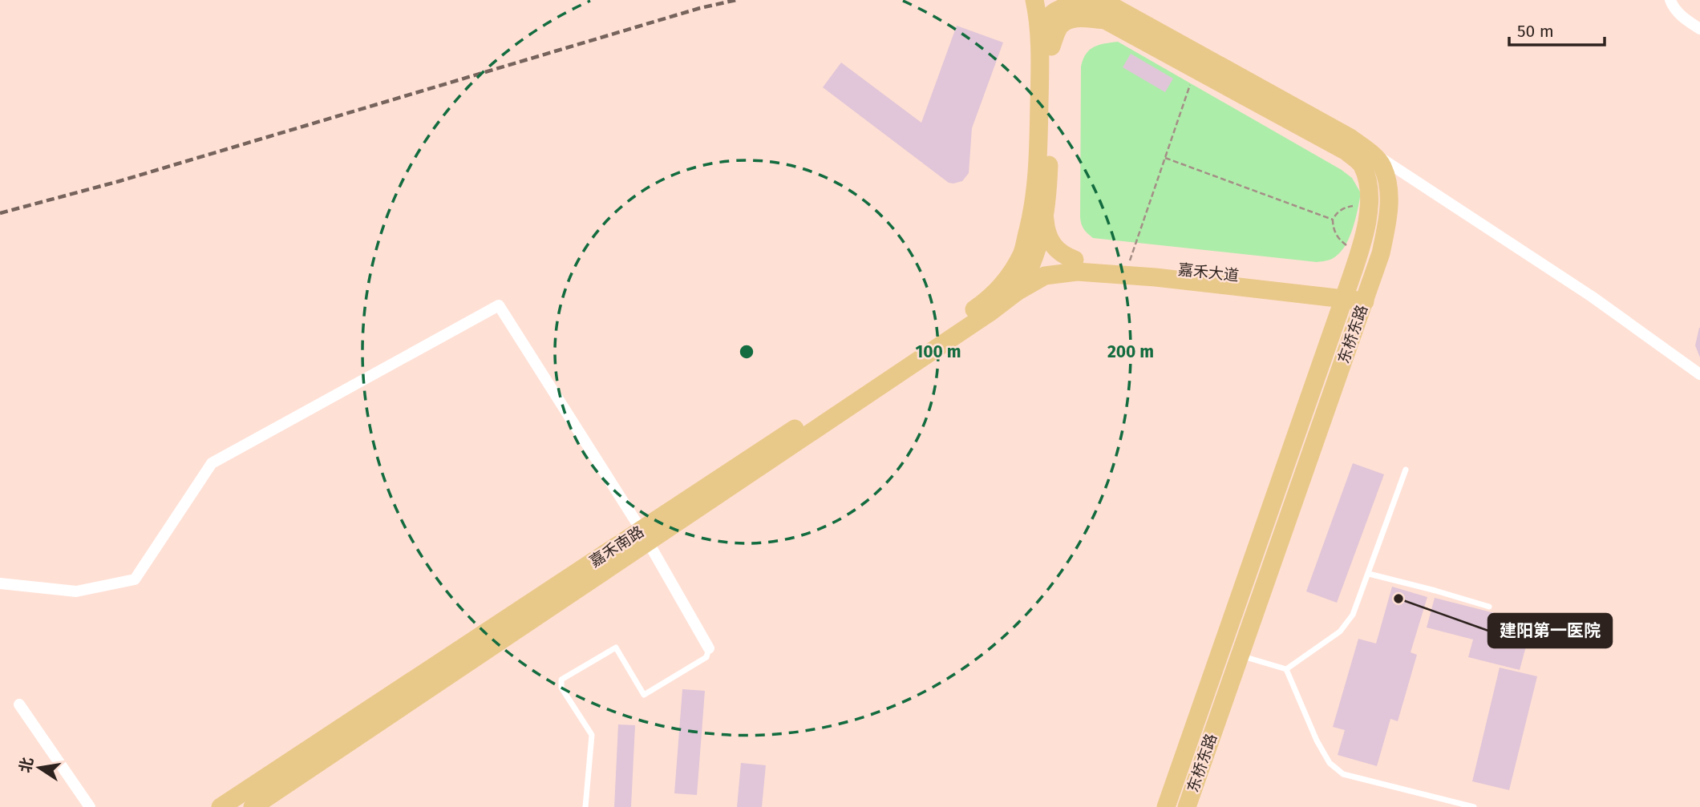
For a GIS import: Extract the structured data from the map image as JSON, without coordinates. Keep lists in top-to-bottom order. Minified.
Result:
{"streets":{"main road":["嘉禾大道","东桥东路","嘉禾南路"]},"crossings":[["嘉禾大道","东桥东路"]],"places":["建阳第一医院"],"scale_bar":"50 m","north":"left","rings":["100 m","200 m"]}
